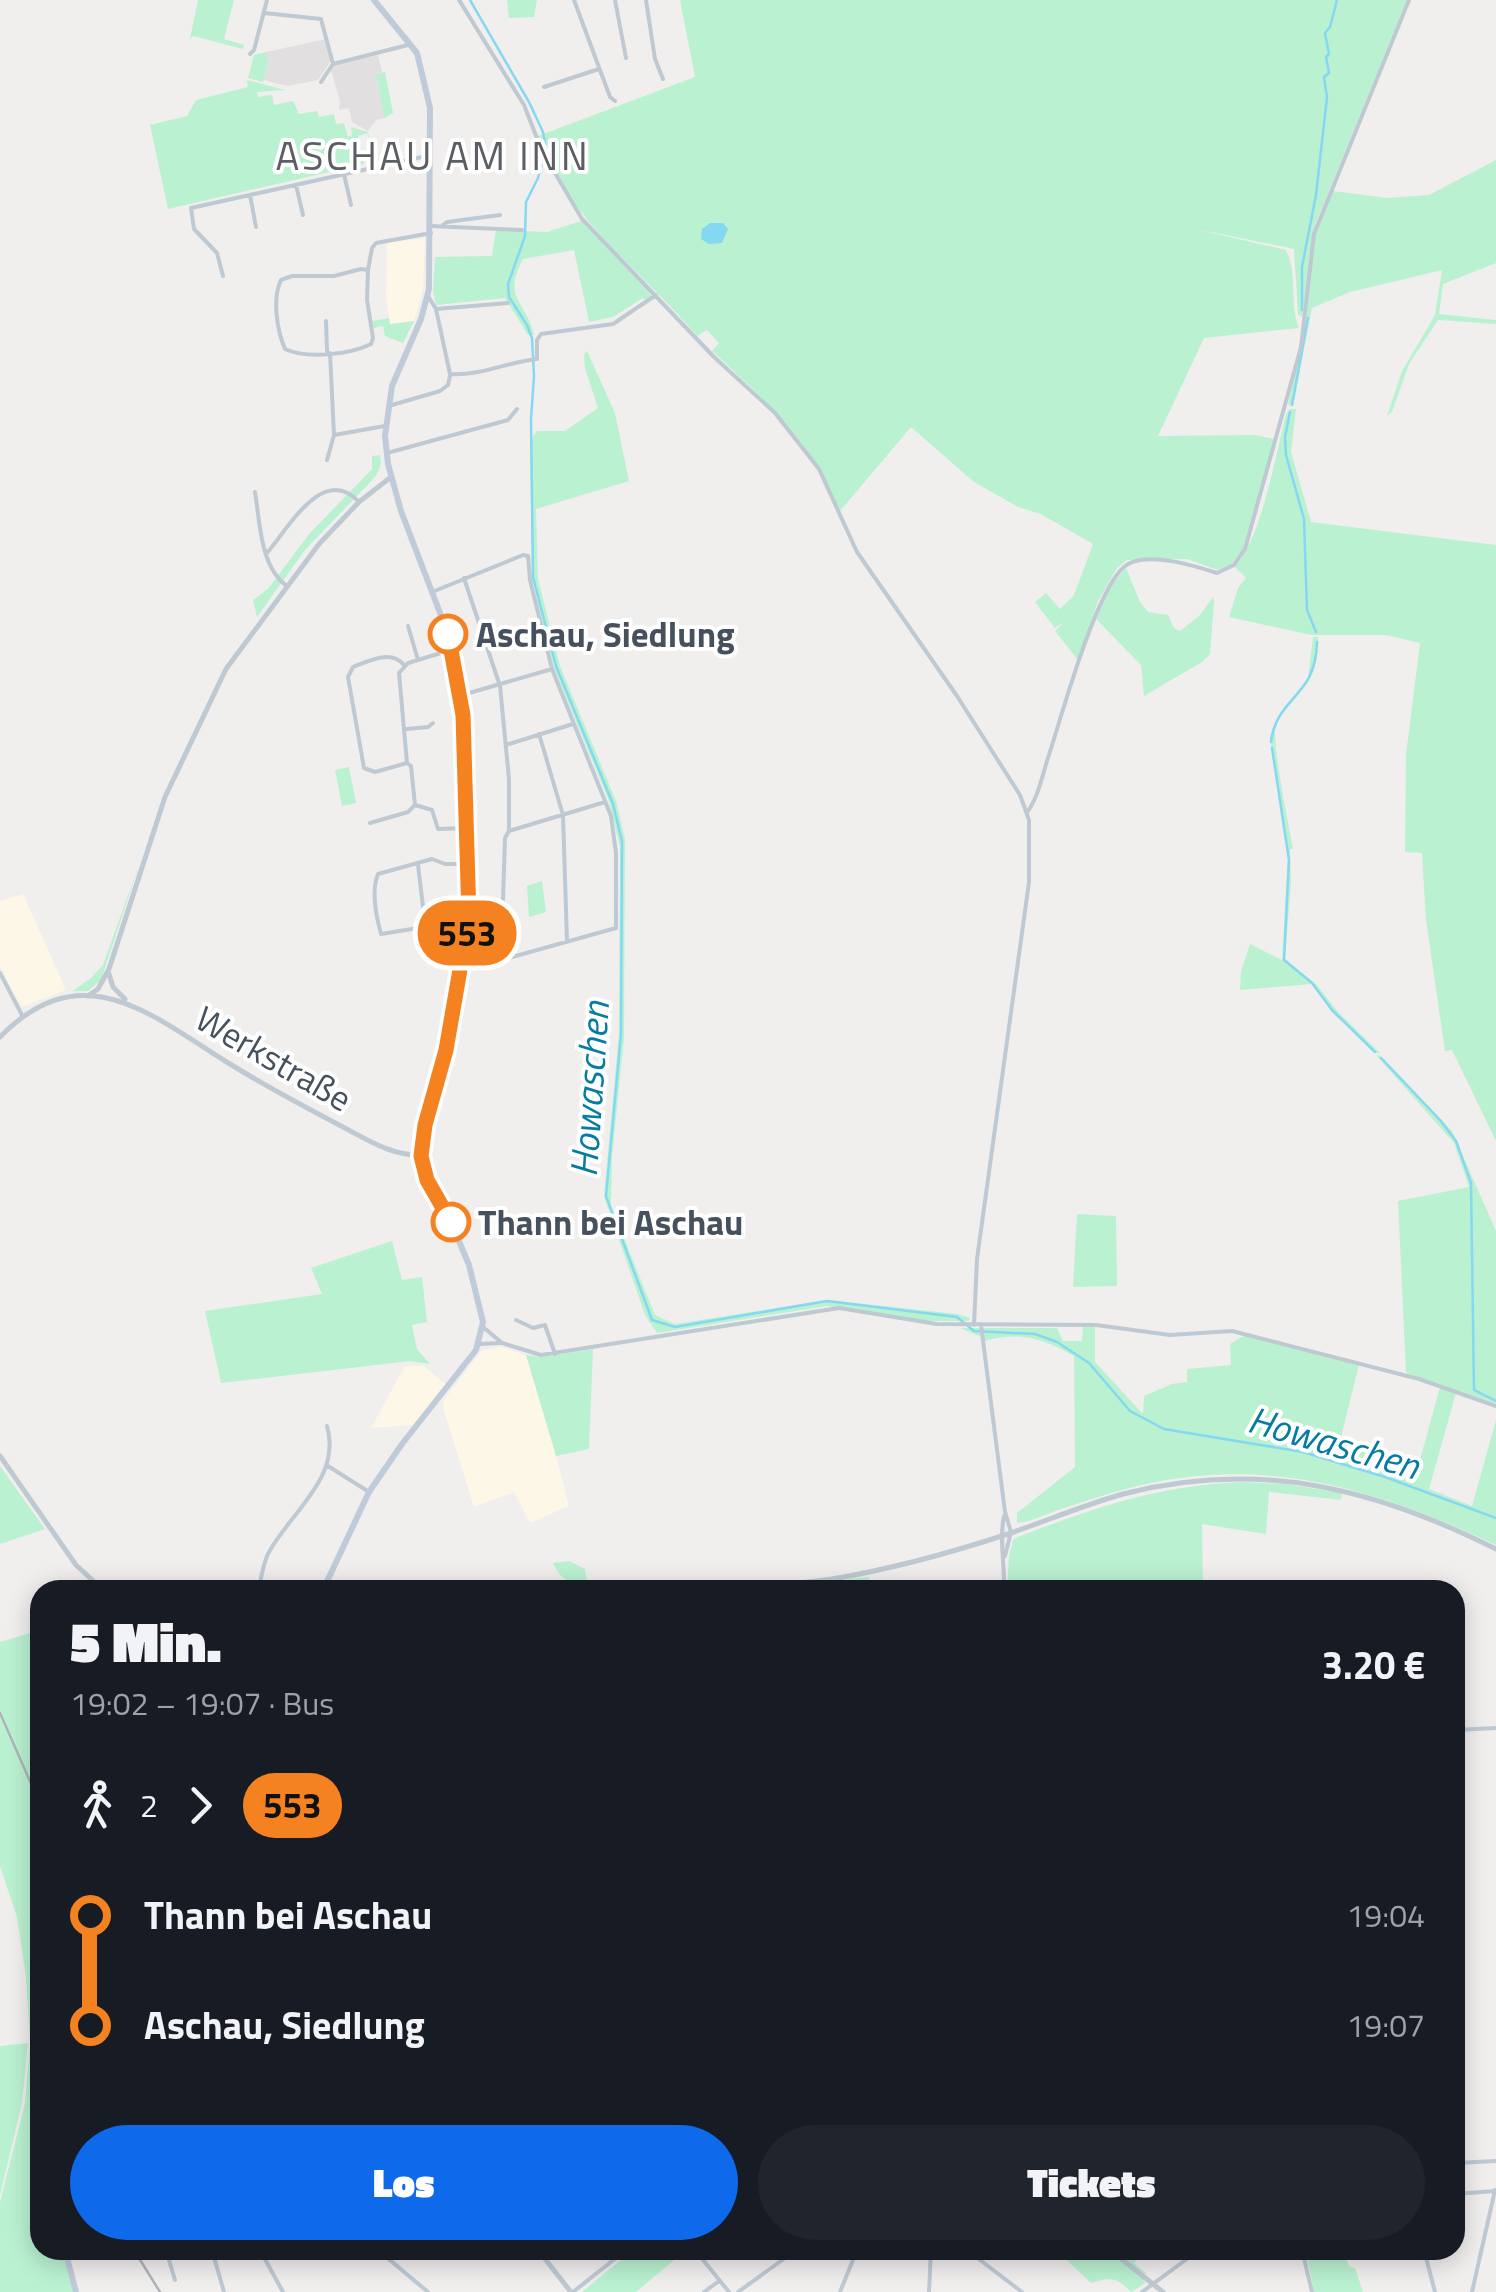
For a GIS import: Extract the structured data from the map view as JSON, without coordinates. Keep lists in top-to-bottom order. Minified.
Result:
{"streets":{"street":["Werkstraße"]},"districts":["ASCHAU AM INN"],"water":["Howaschen"],"places":["Aschau, Siedlung","Thann bei Aschau"],"lines":["bus line 553"],"page":{"on_map":"553","heading":["5 Min.","19:02 – 19:07 · Bus","3.20 €"],"legs":["2","553"],"list":[{"name":"Thann bei Aschau","value":"19:04"},{"name":"Aschau, Siedlung","value":"19:07"}],"buttons":["Los","Tickets"]}}
